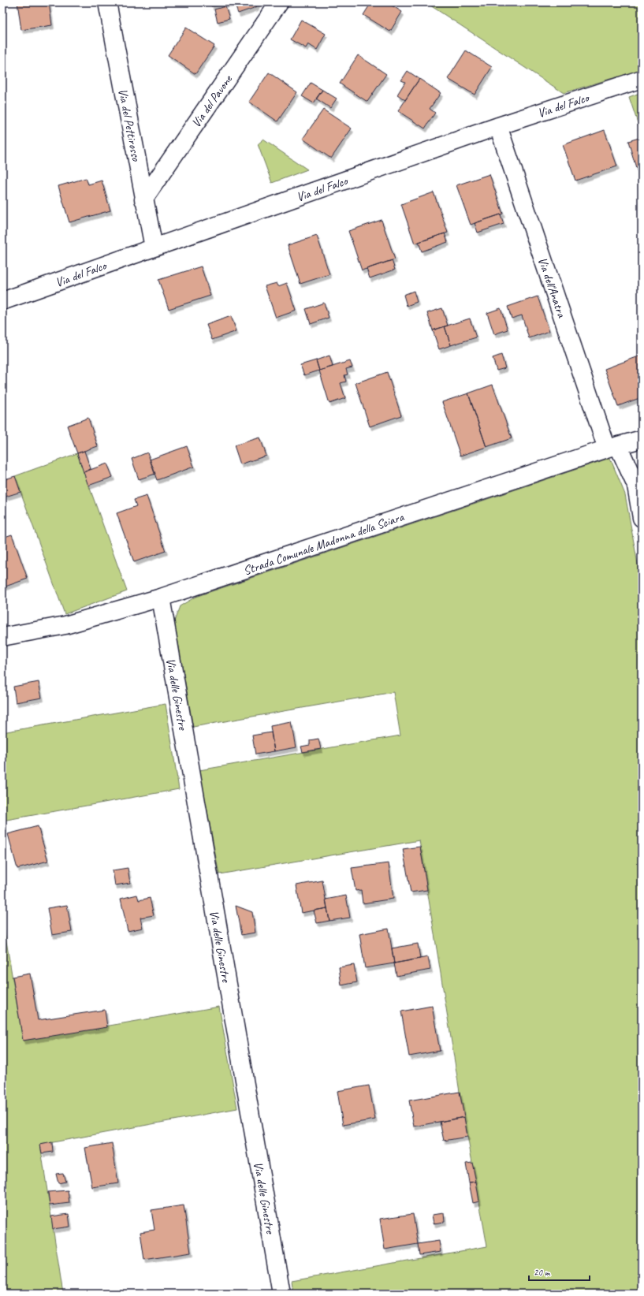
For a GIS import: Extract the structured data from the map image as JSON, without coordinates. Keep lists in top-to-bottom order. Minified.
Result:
{"streets":{"street":["Via del Pavone","Via del Falco","Via del Pettirosso","Via dell'Anatra","Strada Comunale Madonna della Sciara","Via delle Ginestre"]},"crossings":[["Via del Pavone","Via del Pettirosso"],["Via del Falco","Via del Pettirosso"],["Via del Falco","Via dell'Anatra"],["Via dell'Anatra","Strada Comunale Madonna della Sciara"],["Strada Comunale Madonna della Sciara","Via delle Ginestre"]],"scale_bar":"20 m"}
